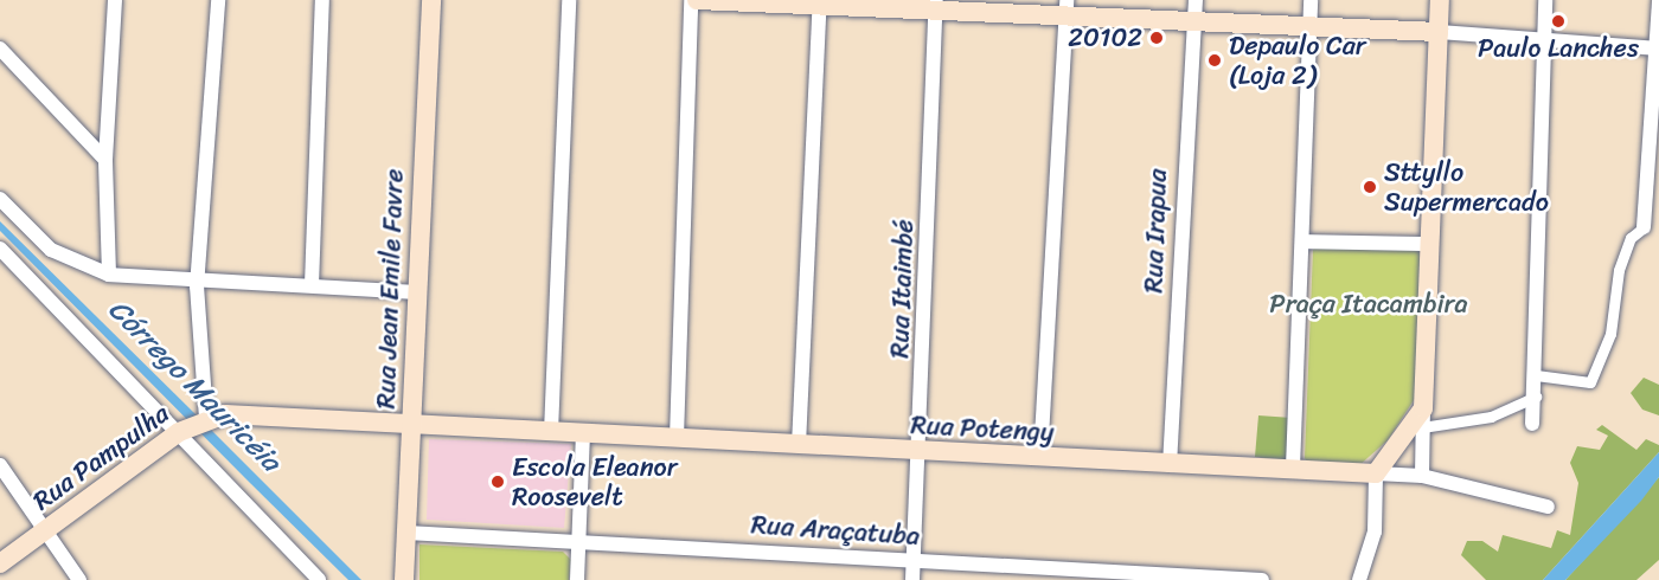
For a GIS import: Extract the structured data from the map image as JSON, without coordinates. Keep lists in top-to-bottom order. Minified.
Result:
{"streets":{"main road":["Rua Jean Emile Favre","Rua Potengy","Rua Pampulha"],"street":["Rua Irapua","Rua Itaimbé","Rua Araçatuba"]},"crossings":[["Rua Irapua","Rua Potengy"],["Rua Jean Emile Favre","Rua Potengy"],["Rua Jean Emile Favre","Rua Pampulha"],["Rua Jean Emile Favre","Rua Araçatuba"],["Rua Itaimbé","Rua Potengy"],["Rua Itaimbé","Rua Araçatuba"],["Rua Potengy","Rua Pampulha"]],"water":["Córrego Mauricéia"],"parks":["Praça Itacambira"],"places":["Paulo Lanches","20102","Depaulo Car (Loja 2)","Sttyllo Supermercado","Escola Eleanor Roosevelt"]}
